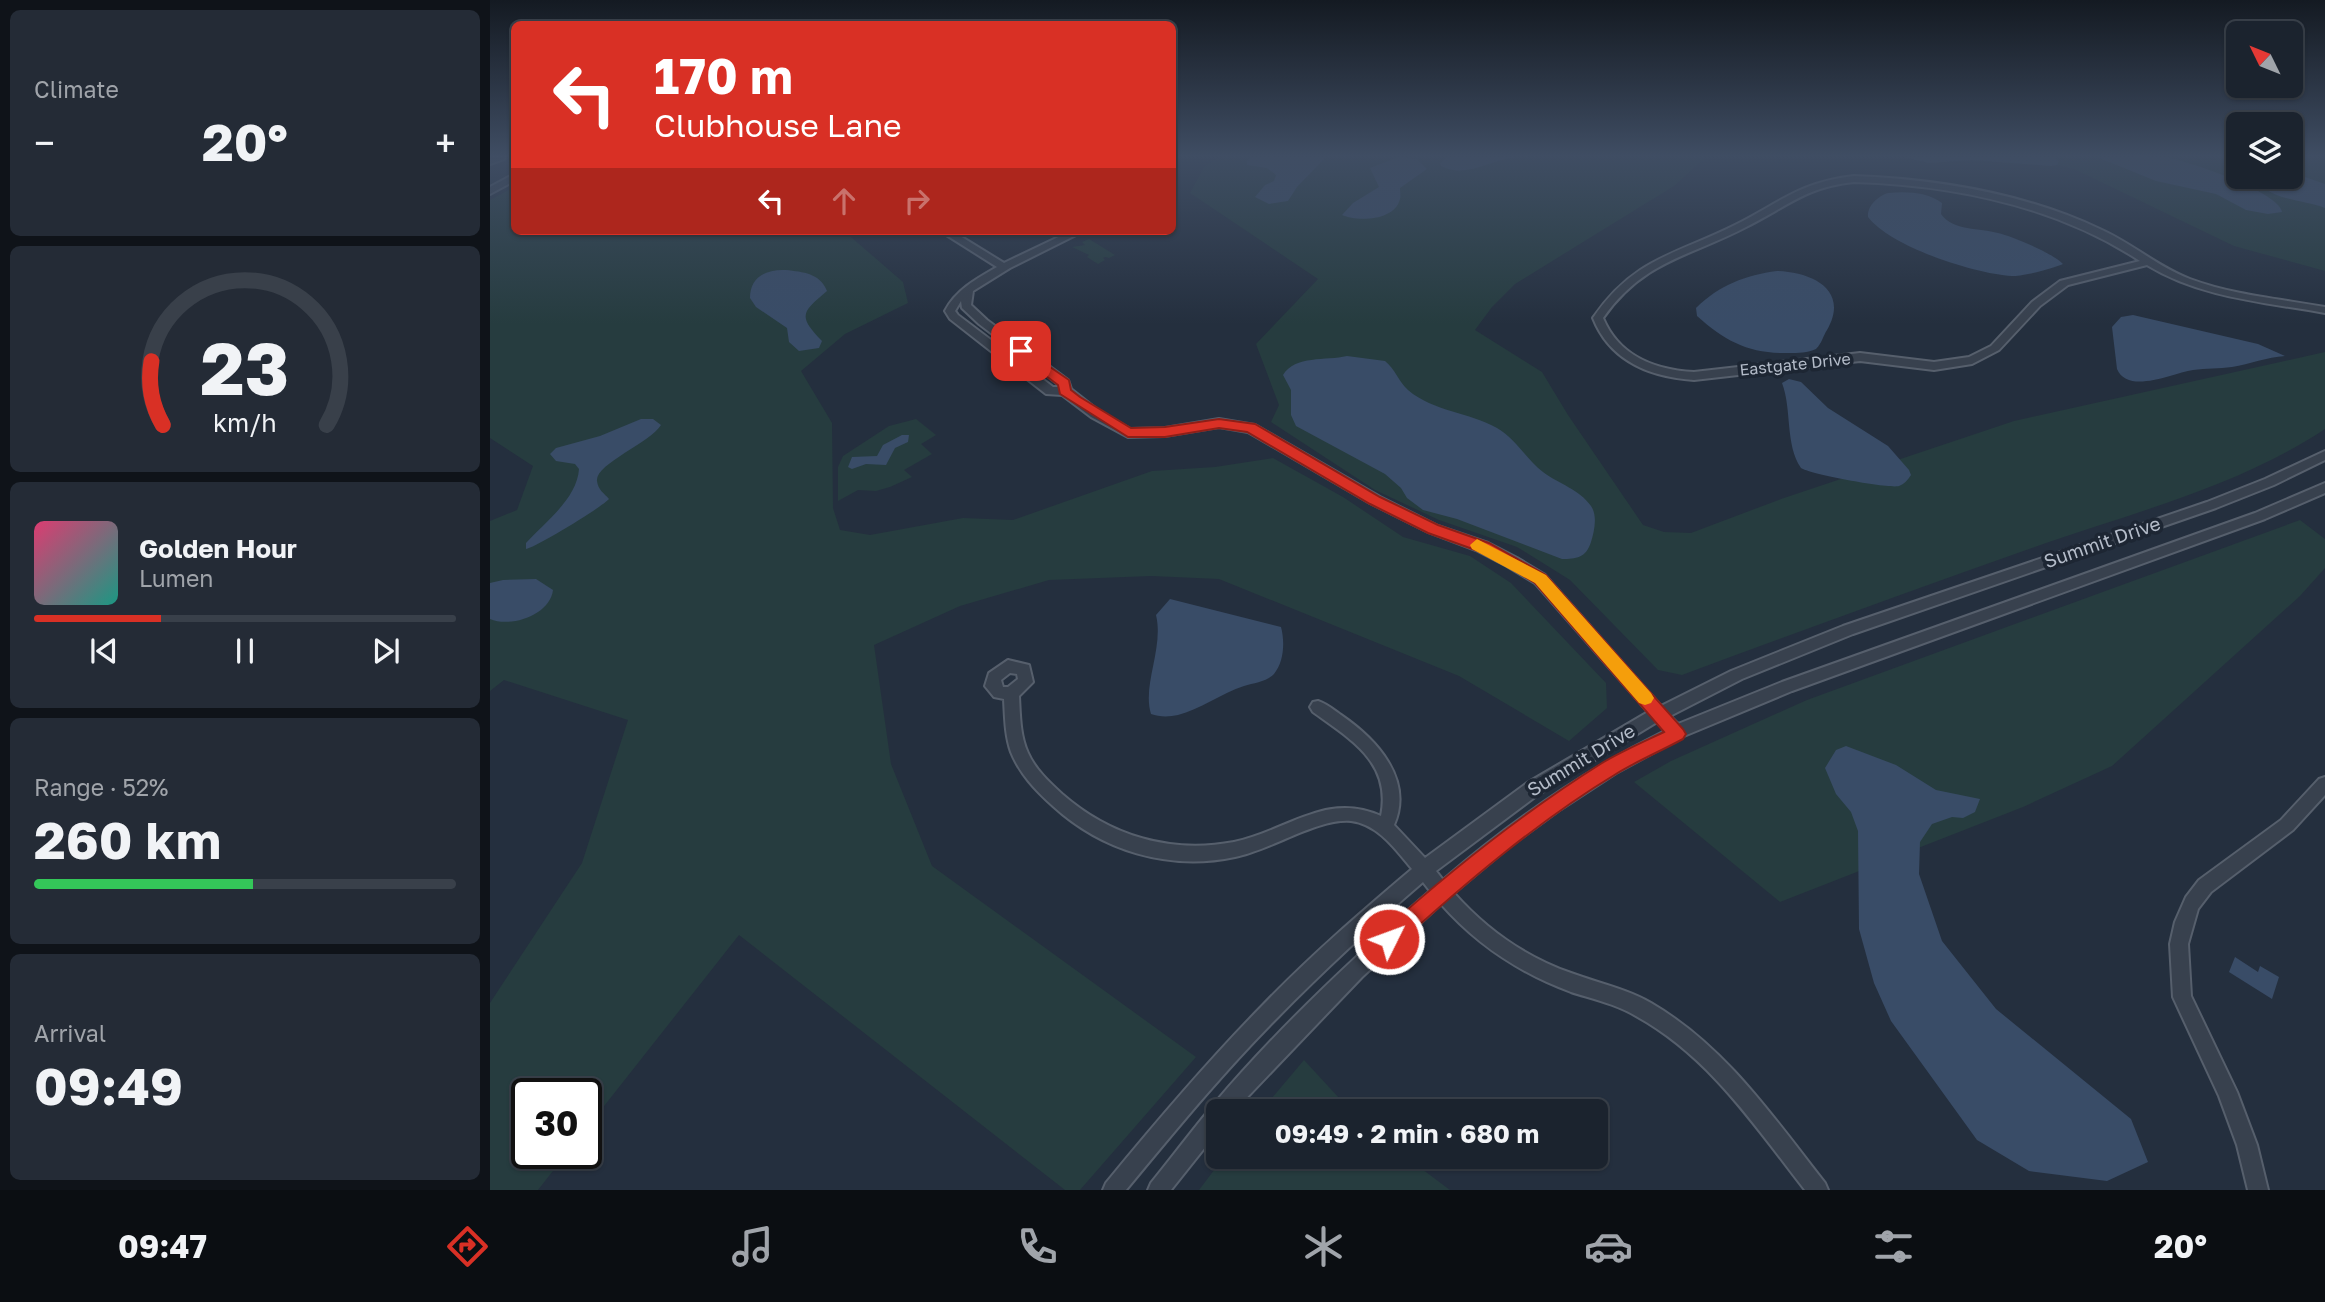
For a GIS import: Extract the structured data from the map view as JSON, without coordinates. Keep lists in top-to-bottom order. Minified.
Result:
{"streets":{"street":["Eastgate Drive","Summit Drive"]},"north":"top left","page":{"tile":["Climate",["Range · 52%","260 km"],["Arrival","09:49"]],"turn":["170 m","Clubhouse Lane"],"heat":["−","20°","+"],"song":["Golden Hour","Lumen"],"limit":"30","trip":"09:49 · 2 min · 680 m","tabs":["09:47","20°"],"gauge":["23","km/h"]}}
